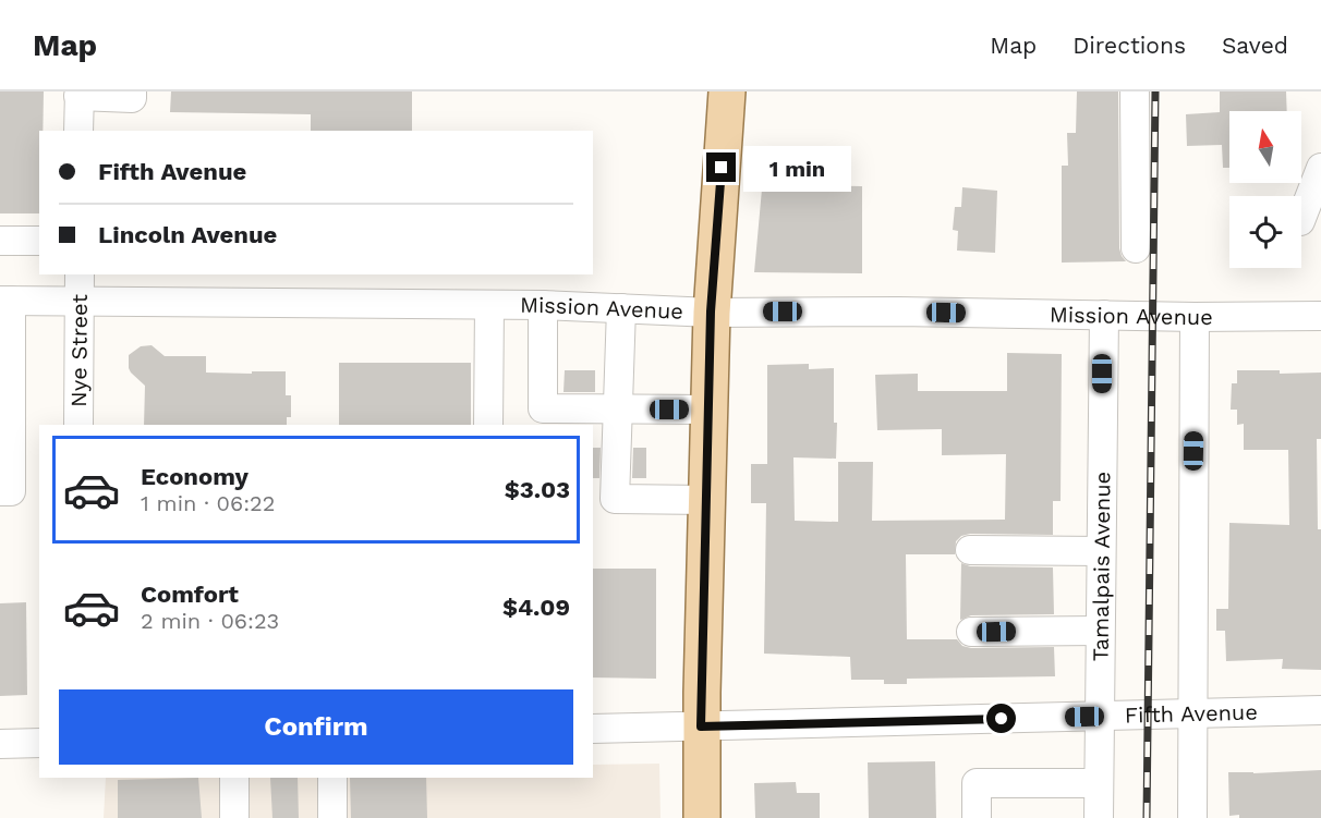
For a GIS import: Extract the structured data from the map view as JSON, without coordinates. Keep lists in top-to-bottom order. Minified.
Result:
{"streets":{"street":["Mission Avenue","Nye Street","Tamalpais Avenue","Fifth Avenue"]},"crossings":[["Mission Avenue","Nye Street"],["Mission Avenue","Tamalpais Avenue"],["Tamalpais Avenue","Fifth Avenue"]],"north":"top","page":{"header":"Map","nav":["Map","Directions","Saved"],"banner":["Fifth Avenue","Lincoln Avenue"],"bubble":"1 min","list":[{"name":"Economy","note":"1 min · 06:22","value":"$3.03"},{"name":"Comfort","note":"2 min · 06:23","value":"$4.09"}],"buttons":"Confirm"}}
